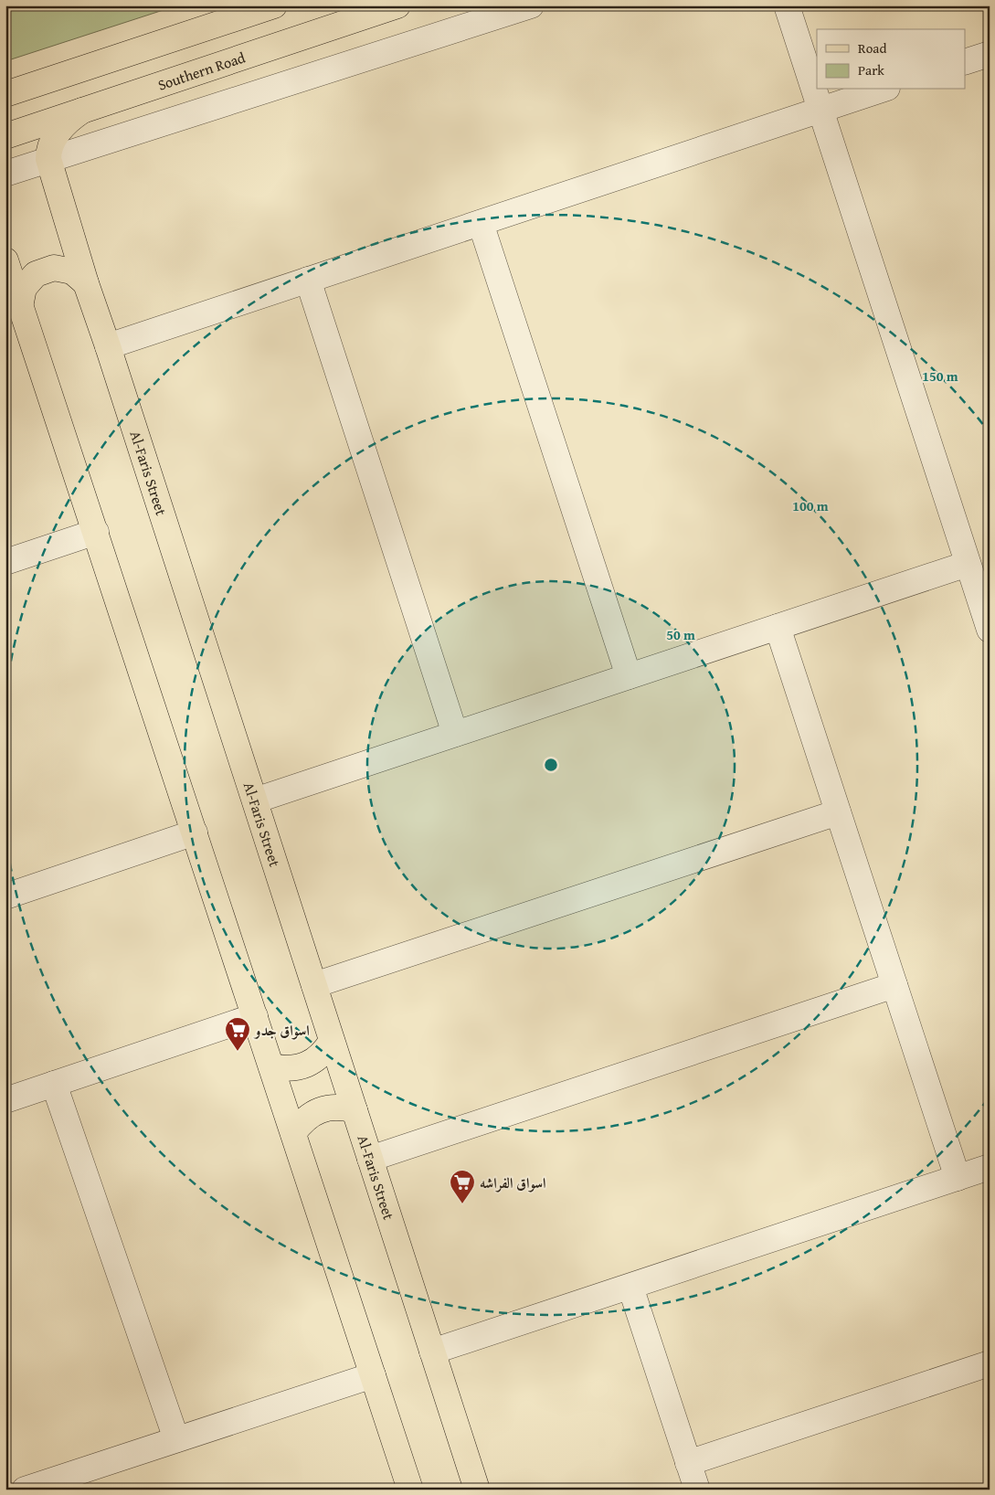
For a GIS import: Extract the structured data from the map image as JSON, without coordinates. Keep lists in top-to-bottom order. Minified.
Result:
{"streets":{"main road":["Southern Road","Al-Faris Street"]},"places":{"supermarket":["اسواق جدو","اسواق الفراشه"]},"legend":["Road","Park"],"rings":["150 m","100 m","50 m"]}
